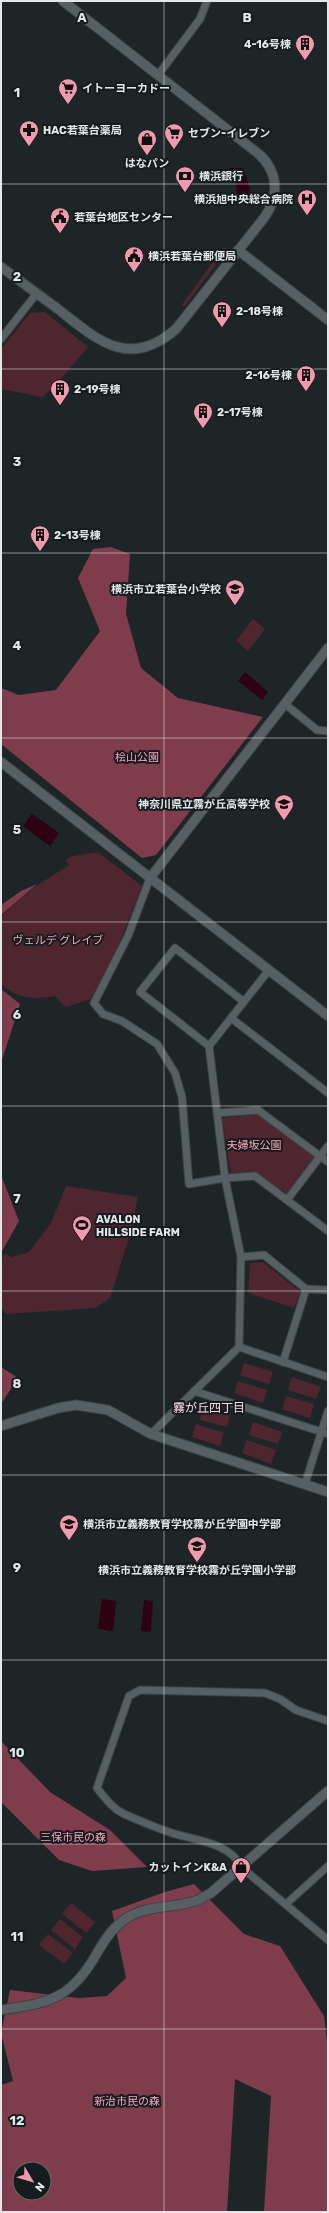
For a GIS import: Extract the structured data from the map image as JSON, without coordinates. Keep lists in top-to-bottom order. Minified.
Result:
{"districts":["霧が丘四丁目"],"parks":["桧山公園","ヴェルデ グレイブ","夫婦坂公園","三保市民の森","新治市民の森"],"places":{"building":["4-16号棟","2-18号棟","2-16号棟","2-19号棟","2-17号棟","2-13号棟"],"supermarket":["イトーヨーカドー","セブン-イレブン"],"pharmacy":["HAC若葉台薬局"],"shop":["はなパン","カットインK&A"],"bank":["横浜銀行"],"hospital":["横浜旭中央総合病院"],"public building":["若葉台地区センター","横浜若葉台郵便局"],"school or university":["横浜市立若葉台小学校","神奈川県立霧が丘高等学校","横浜市立義務教育学校霧が丘学園中学部","横浜市立義務教育学校霧が丘学園小学部"],"sports":["AVALON HILLSIDE FARM"]},"north":"bottom right","grid":{"columns":["A","B"],"rows":["1","2","3","4","5","6","7","8","9","10","11","12"]}}
